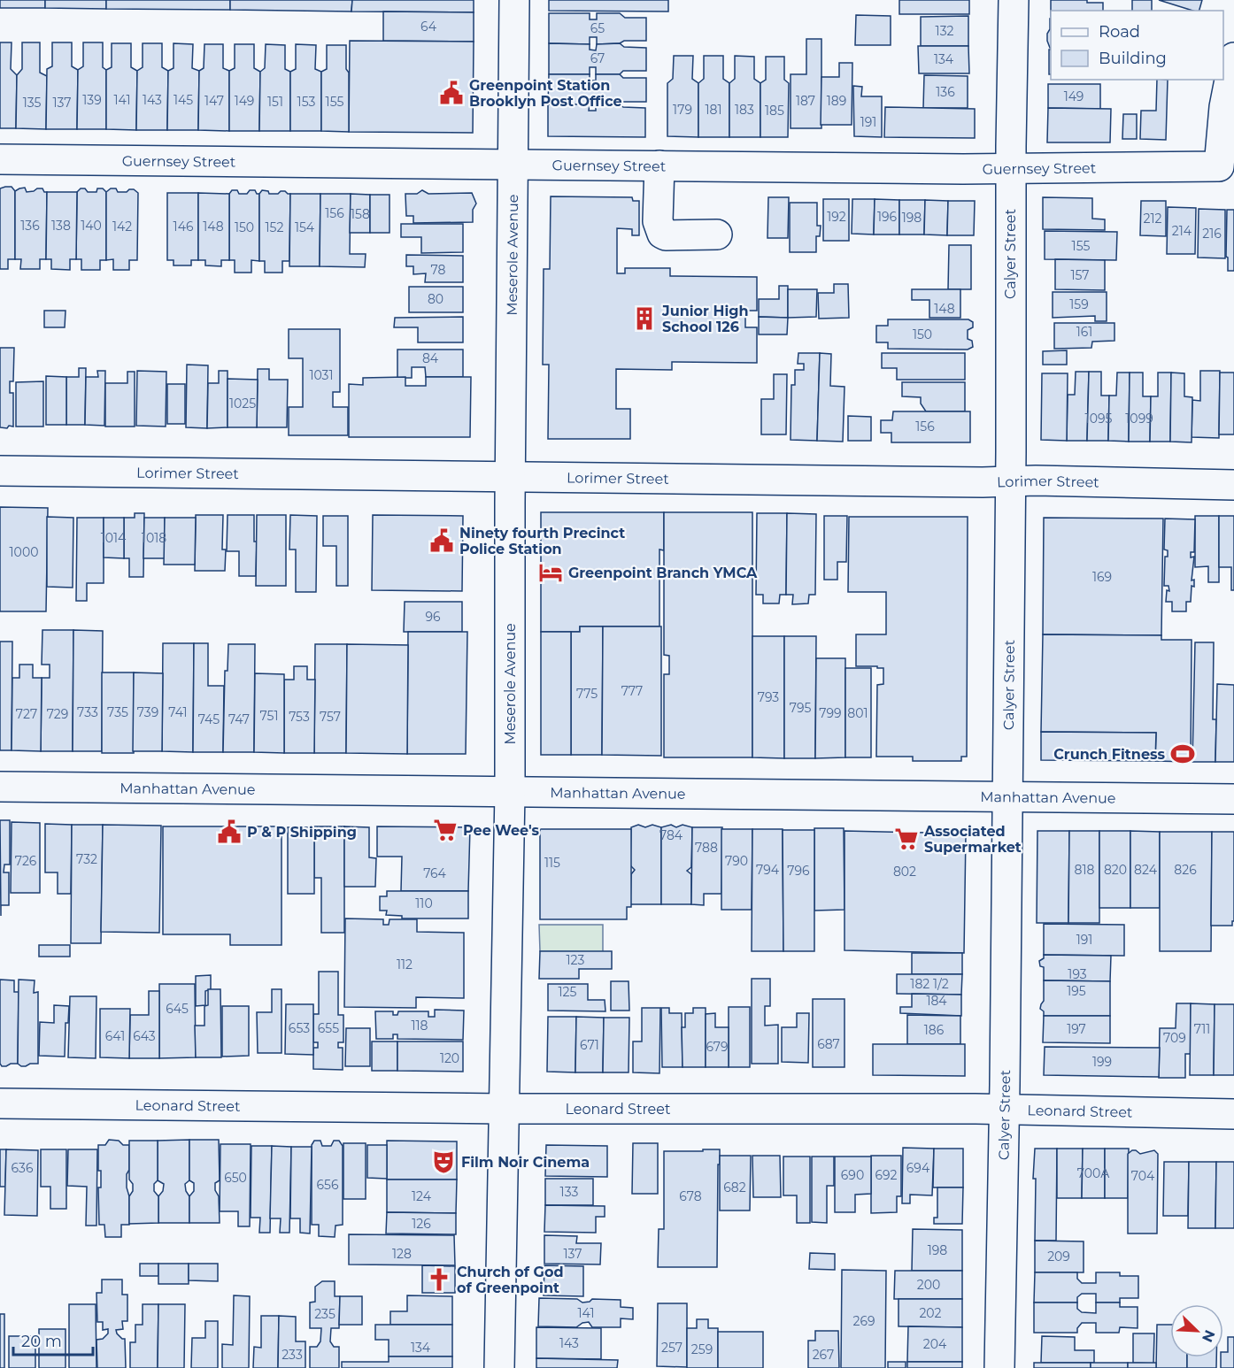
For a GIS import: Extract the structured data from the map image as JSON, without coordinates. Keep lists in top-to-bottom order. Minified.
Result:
{"streets":{"street":["Guernsey Street","Meserole Avenue","Calyer Street","Lorimer Street","Manhattan Avenue","Leonard Street"]},"crossings":[["Guernsey Street","Meserole Avenue"],["Guernsey Street","Calyer Street"],["Meserole Avenue","Lorimer Street"],["Meserole Avenue","Manhattan Avenue"],["Meserole Avenue","Leonard Street"],["Calyer Street","Lorimer Street"],["Calyer Street","Manhattan Avenue"],["Calyer Street","Leonard Street"]],"places":{"public building":["Greenpoint Station Brooklyn Post Office","Ninety fourth Precinct Police Station","P & P Shipping"],"building":["Junior High School 126"],"hotel":["Greenpoint Branch YMCA"],"sports":["Crunch Fitness"],"supermarket":["Pee Wee's","Associated Supermarket"],"theatre":["Film Noir Cinema"],"church":["Church of God of Greenpoint"]},"house_numbers":["64","65","132","67","134","136","149","139","141","143","145","147","149","187","189","151","153","155","135","137","179","181","183","185","191","156","158","192","196","198","212","136","138","140","142","146","148","150","152","154","214","216","155","78","157","80","159","148","161","150","84","1031","1025","1095","1099","156","1014","1018","1000","169","96","777","775","793","795","733","735","739","741","799","801","727","729","751","753","757","745","747","784","788","732","726","790","115","794","818","820","824","826","796","802","764","110","191","123","112","193","182 1/2","195","125","184","645","118","653","655","197","711","186","641","643","709","687","671","679","120","199","636","694","700A","690","692","704","650","656","682","133","124","678","126","198","128","137","209","200","141","202","235","269","143","204","134","257","259","233","267"],"legend":["Road","Building"],"scale_bar":"20 m","north":"bottom right"}
